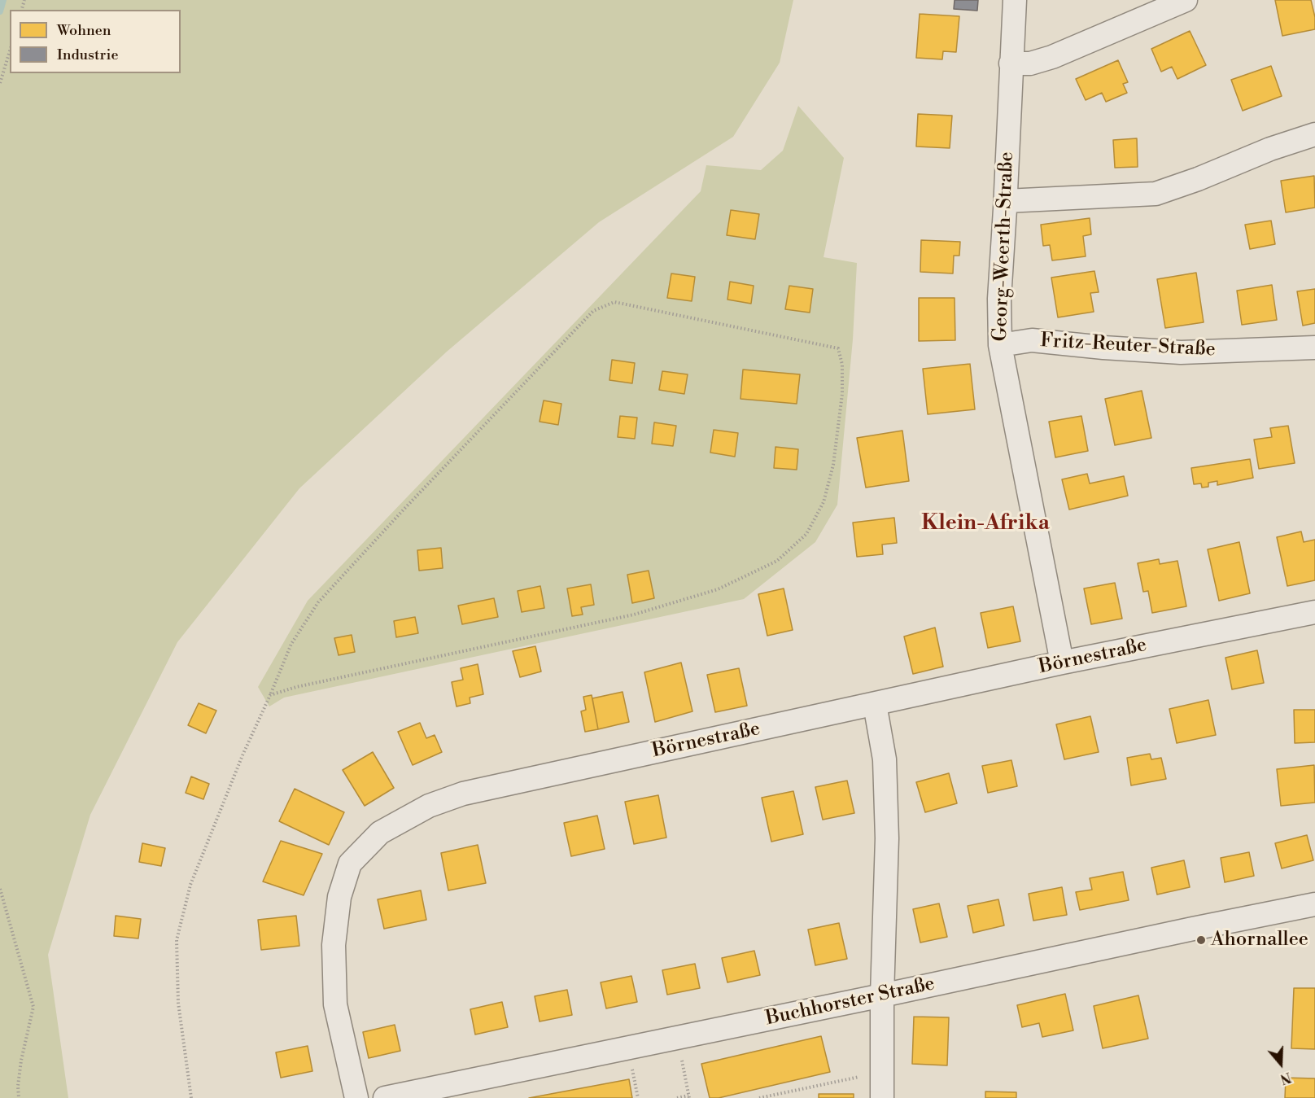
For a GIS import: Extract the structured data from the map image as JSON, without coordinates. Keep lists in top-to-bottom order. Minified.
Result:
{"streets":{"street":["Georg-Weerth-Straße","Fritz-Reuter-Straße","Börnestraße","Buchhorster Straße"]},"crossings":[["Georg-Weerth-Straße","Fritz-Reuter-Straße"],["Georg-Weerth-Straße","Börnestraße"]],"districts":["Klein-Afrika"],"places":["Ahornallee"],"legend":["Wohnen","Industrie"],"north":"bottom"}
